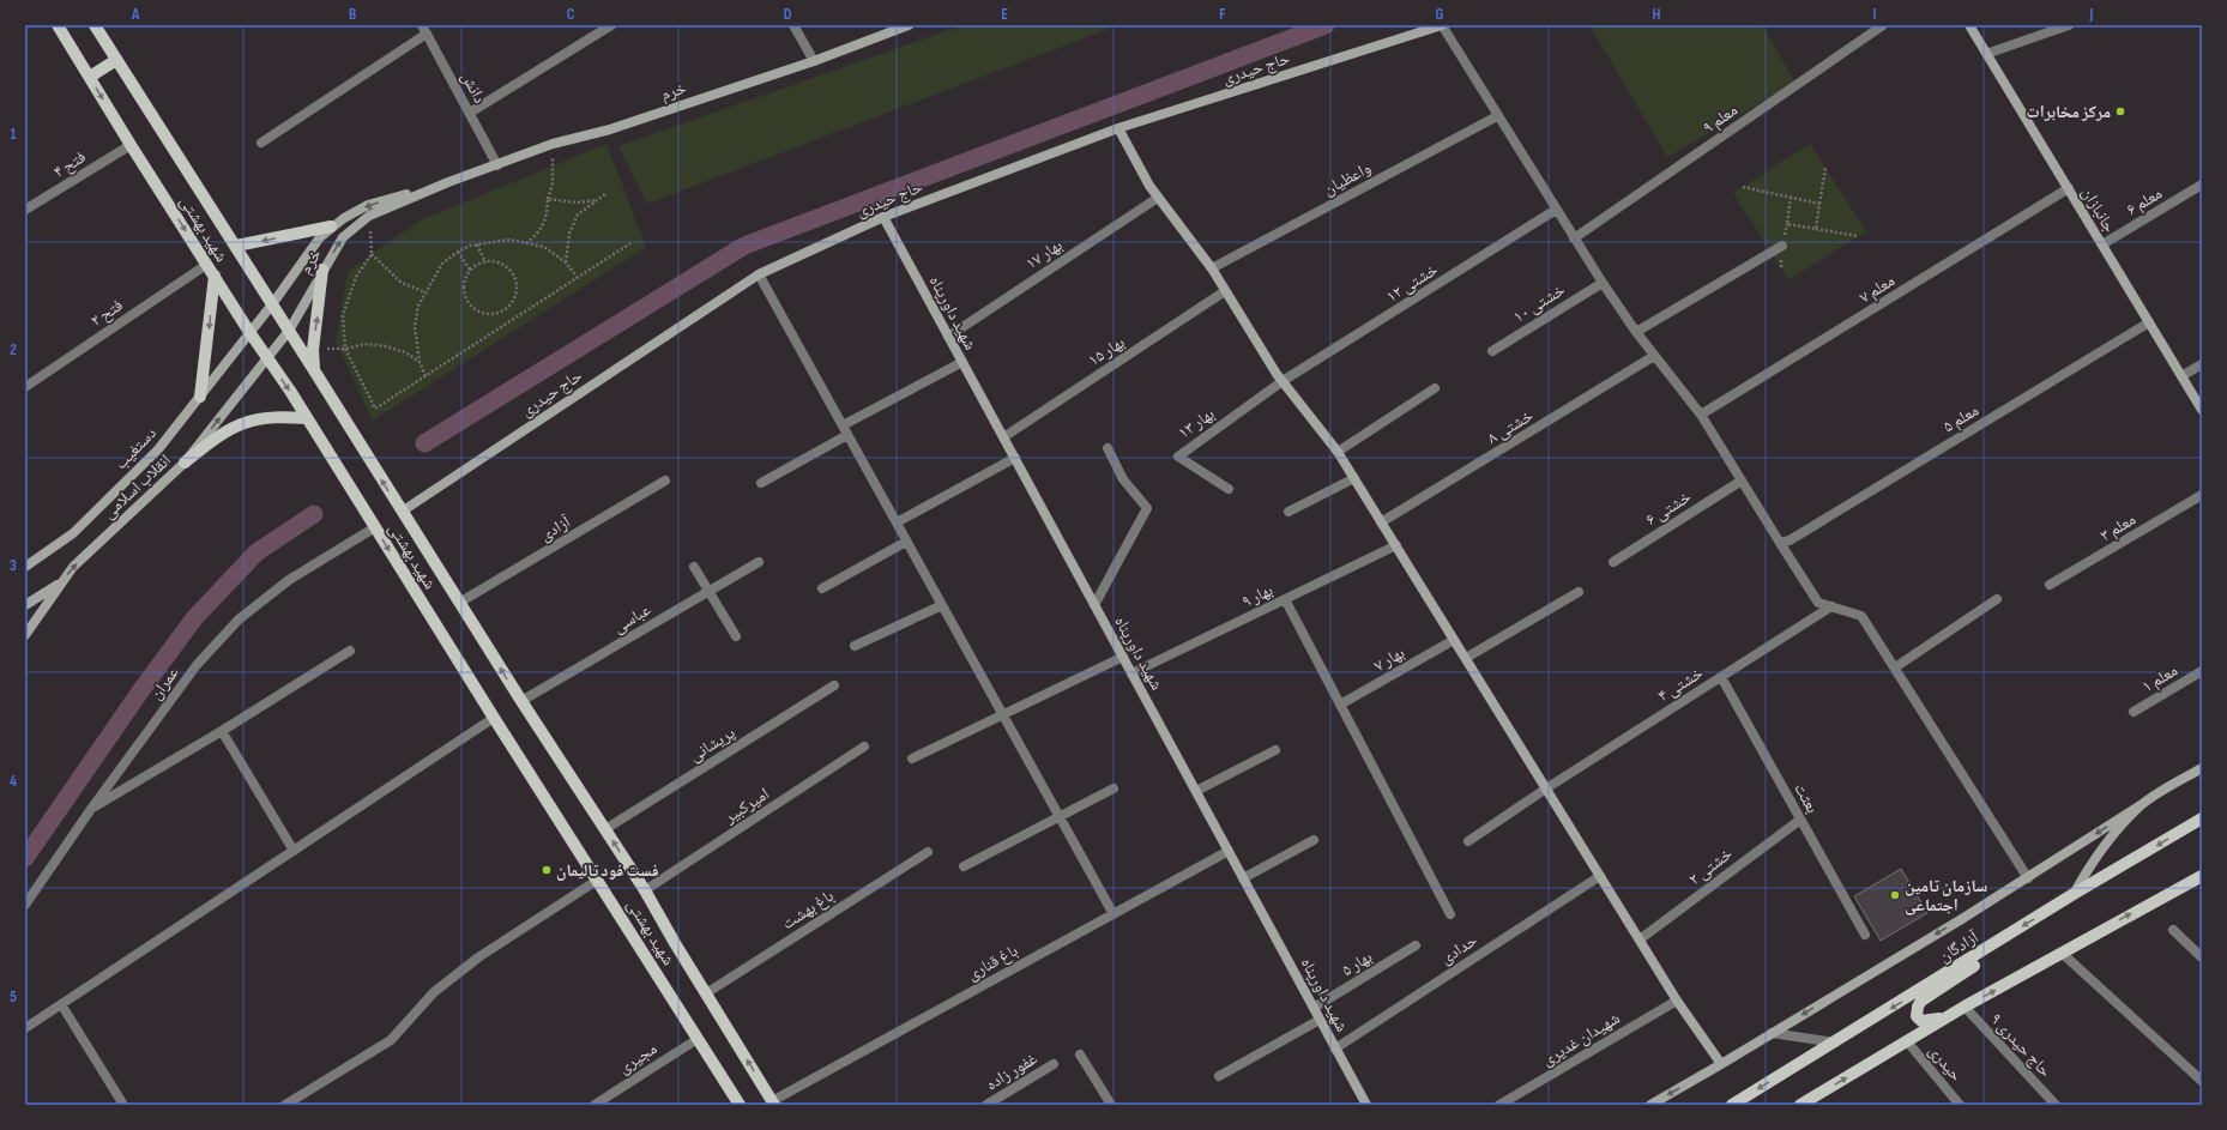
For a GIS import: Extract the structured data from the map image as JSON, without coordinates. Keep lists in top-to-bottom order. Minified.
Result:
{"streets":{"main road":["شهید بهشتی","آزادگان"],"street":["حاج حیدری","دانش","خرم","معلم ۹","فتح ۴","واعظیان","معلم ۶","جانبازان","بهار ۱۷","خشتی ۱۲","معلم ۷","خشتی ۱۰","فتح ۲","شهید داورپناه","بهار ۱۵","معلم ۵","بهار ۱۳","خشتی ۸","دستغیب","انقلاب اسلامی","خشتی ۶","معلم ۳","آزادی","بهار ۹","عباسی","بهار ۷","معلم ۱","عمران","خشتی ۴","پریشانی","بعثت","امیرکبیر","خشتی ۲","باغ بهشت","حدادی","باغ قناری","بهار ۵","شهیدان غدیری","حاج حیدری ۹","مجیری","حیدری","غفور زاده"]},"crossings":[["حاج حیدری","شهید بهشتی"],["حاج حیدری","شهید داورپناه"],["دانش","خرم"],["خرم","شهید بهشتی"],["خرم","دستغیب"],["خرم","انقلاب اسلامی"],["فتح ۴","شهید بهشتی"],["معلم ۶","جانبازان"],["جانبازان","معلم ۷"],["جانبازان","معلم ۵"],["شهید بهشتی","فتح ۲"],["شهید بهشتی","دستغیب"],["شهید بهشتی","انقلاب اسلامی"],["شهید بهشتی","آزادی"],["شهید بهشتی","عباسی"],["شهید بهشتی","عمران"],["شهید بهشتی","پریشانی"],["شهید بهشتی","امیرکبیر"],["شهید بهشتی","باغ بهشت"],["شهید بهشتی","باغ قناری"],["شهید بهشتی","مجیری"],["بهار ۱۷","شهید داورپناه"],["خشتی ۱۲","بهار ۱۳"],["شهید داورپناه","بهار ۱۵"],["شهید داورپناه","بهار ۹"],["شهید داورپناه","حدادی"],["شهید داورپناه","باغ قناری"],["شهید داورپناه","بهار ۵"],["خشتی ۴","بعثت"],["بعثت","خشتی ۲"]],"one_way":["انقلاب اسلامی"],"places":["مرکز مخابرات","فست فود تالیمان","سازمان تامین اجتماعی"],"grid":{"columns":["A","B","C","D","E","F","G","H","I","J"],"rows":["1","2","3","4","5"]}}
